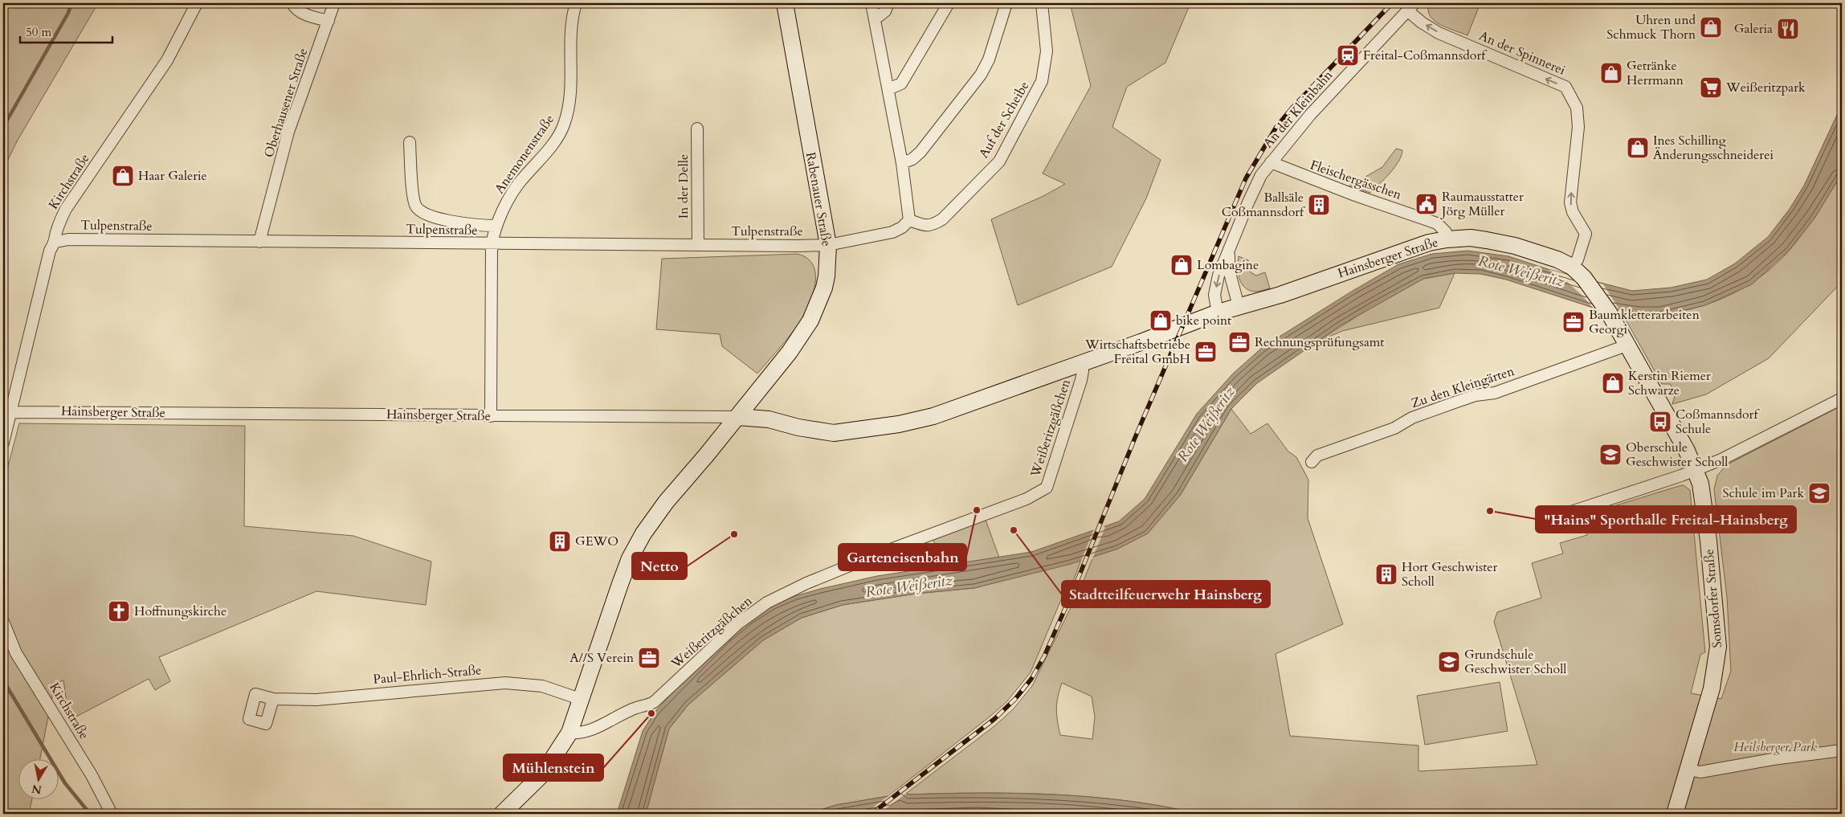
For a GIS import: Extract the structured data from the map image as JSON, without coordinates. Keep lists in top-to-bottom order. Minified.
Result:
{"streets":{"street":["An der Spinnerei","Oberhausener Straße","An der Kleinbahn","Auf der Scheibe","Anemonenstraße","Fleischergässchen","Kirchstraße","In der Delle","Rabenauer Straße","Tulpenstraße","Hainsberger Straße","Zu den Kleingärten","Weißeritzgäßchen","Somsdorfer Straße","Paul-Ehrlich-Straße"]},"crossings":[["An der Spinnerei","An der Kleinbahn"],["An der Spinnerei","Hainsberger Straße"],["Oberhausener Straße","Tulpenstraße"],["An der Kleinbahn","Fleischergässchen"],["An der Kleinbahn","Hainsberger Straße"],["Anemonenstraße","Tulpenstraße"],["Anemonenstraße","Hainsberger Straße"],["Fleischergässchen","Hainsberger Straße"],["Kirchstraße","Tulpenstraße"],["Kirchstraße","Hainsberger Straße"],["In der Delle","Tulpenstraße"],["Rabenauer Straße","Tulpenstraße"],["Rabenauer Straße","Hainsberger Straße"],["Rabenauer Straße","Weißeritzgäßchen"],["Rabenauer Straße","Paul-Ehrlich-Straße"],["Hainsberger Straße","Zu den Kleingärten"],["Hainsberger Straße","Weißeritzgäßchen"],["Hainsberger Straße","Somsdorfer Straße"]],"one_way":["An der Spinnerei"],"water":["Rote Weißeritz"],"parks":["Heilsberger Park"],"places":{"shop":["Uhren und Schmuck Thorn","Getränke Herrmann","Ines Schilling Änderungsschneiderei","Haar Galerie","Lombagine","bike point","Kerstin Riemer Schwarze"],"restaurant":["Galeria"],"station":["Freital-Coßmannsdorf"],"supermarket":["Weißeritzpark"],"public building":["Raumausstatter Jörg Müller"],"building":["Ballsäle Coßmannsdorf","GEWO","Hort Geschwister Scholl"],"office":["Baumkletterarbeiten Georgi","Rechnungsprüfungsamt","Wirtschaftsbetriebe Freital GmbH","A//S Verein"],"bus stop":["Coßmannsdorf Schule"],"school or university":["Oberschule Geschwister Scholl","Schule im Park","Grundschule Geschwister Scholl"],"other":["Garteneisenbahn","\"Hains\" Sporthalle Freital-Hainsberg","Stadtteilfeuerwehr Hainsberg","Netto","Mühlenstein"],"church":["Hoffnungskirche"]},"scale_bar":"50 m","north":"bottom"}
